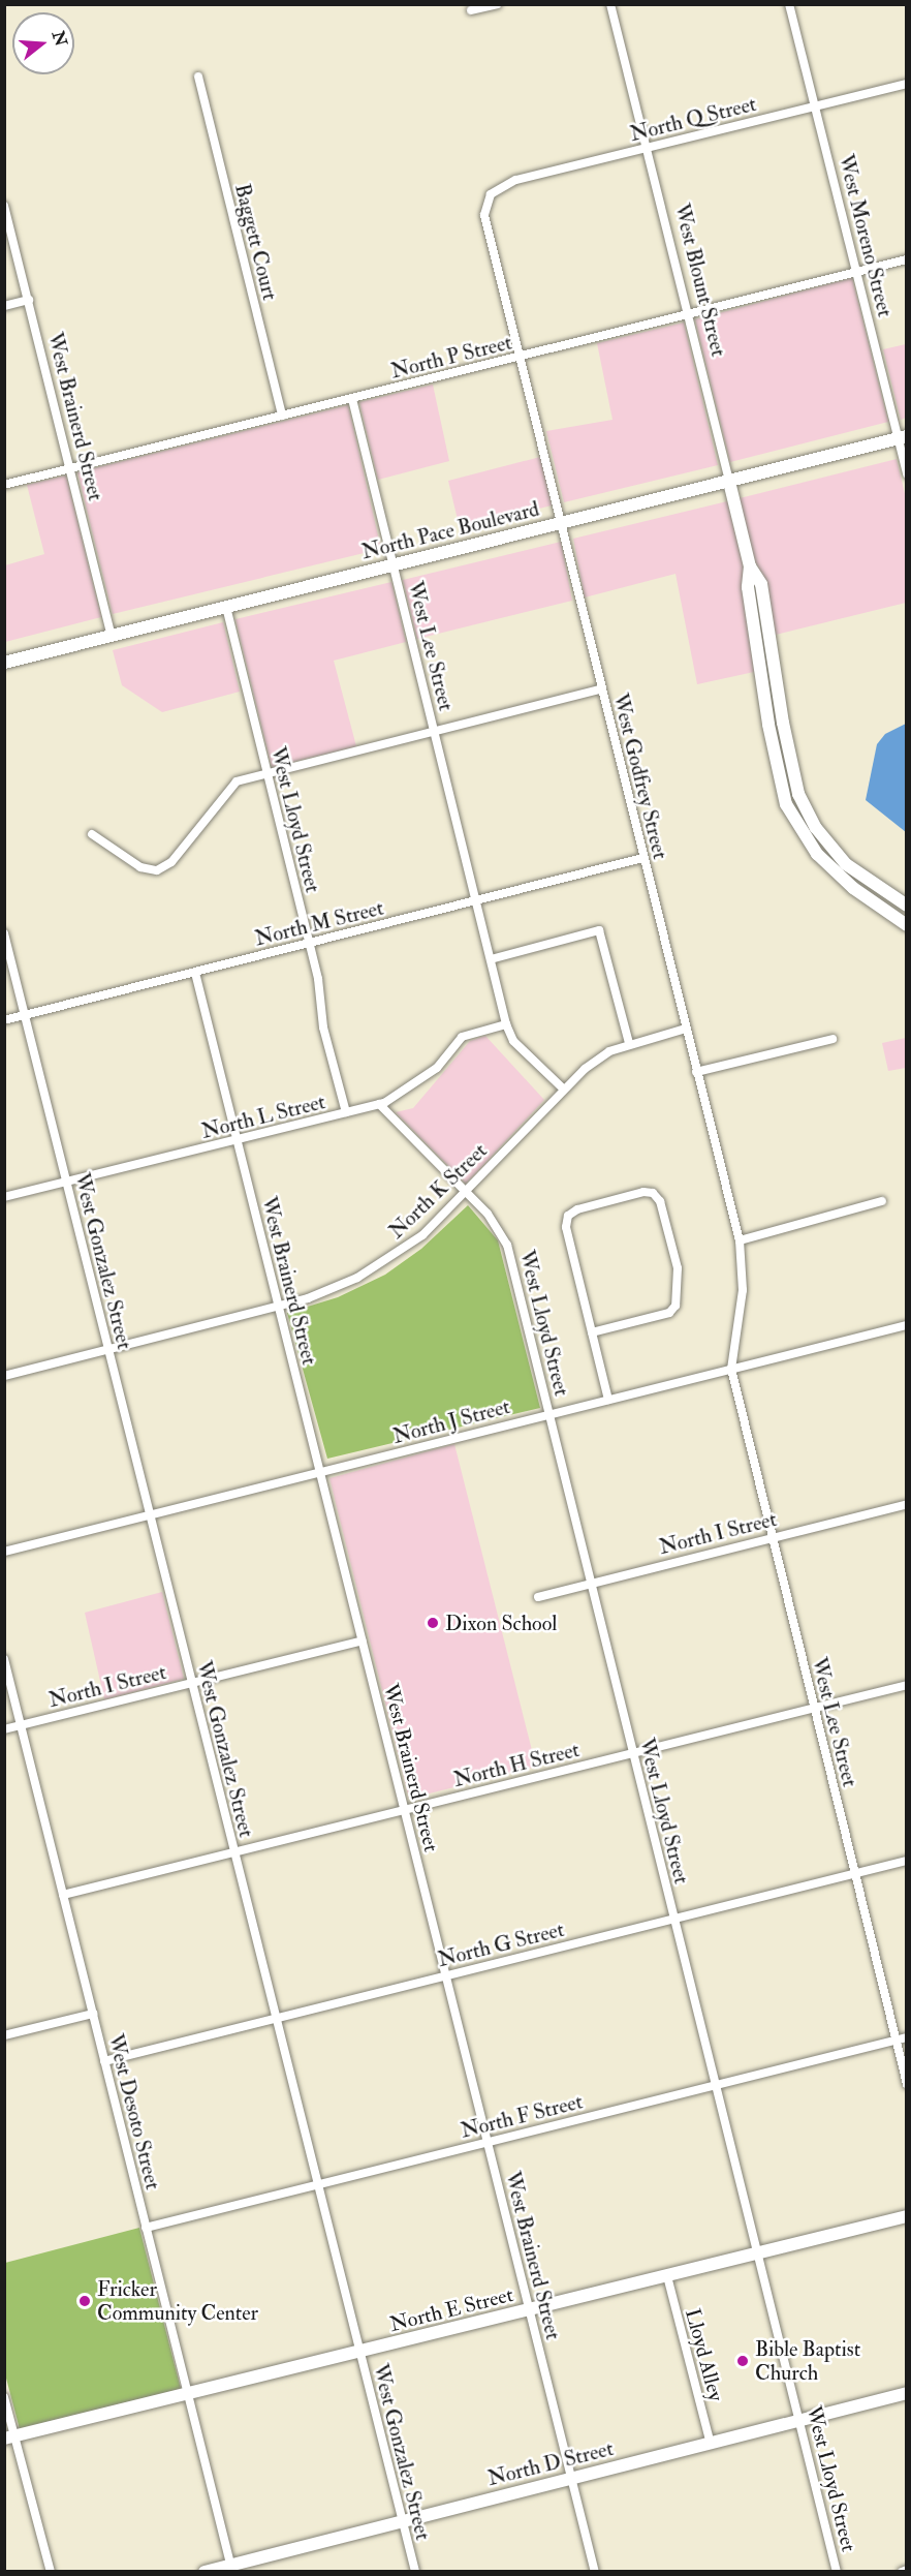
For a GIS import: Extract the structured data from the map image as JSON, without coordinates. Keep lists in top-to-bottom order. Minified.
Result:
{"streets":{"street":["North Q Street","West Moreno Street","Baggett Court","West Blount Street","North P Street","West Brainerd Street","North Pace Boulevard","West Lee Street","West Godfrey Street","West Lloyd Street","North M Street","North L Street","North K Street","West Gonzalez Street","North J Street","North I Street","North H Street","North G Street","West Desoto Street","North F Street","North E Street","Lloyd Alley","North D Street"]},"crossings":[["North Q Street","West Moreno Street"],["North Q Street","West Blount Street"],["North Q Street","West Godfrey Street"],["West Moreno Street","North P Street"],["West Moreno Street","North Pace Boulevard"],["Baggett Court","North P Street"],["West Blount Street","North P Street"],["West Blount Street","North Pace Boulevard"],["North P Street","West Brainerd Street"],["North P Street","West Lee Street"],["North P Street","West Godfrey Street"],["West Brainerd Street","North Pace Boulevard"],["West Brainerd Street","North M Street"],["West Brainerd Street","North L Street"],["West Brainerd Street","North K Street"],["West Brainerd Street","North J Street"],["West Brainerd Street","North I Street"],["West Brainerd Street","North H Street"],["West Brainerd Street","North G Street"],["West Brainerd Street","North F Street"],["West Brainerd Street","North E Street"],["West Brainerd Street","North D Street"],["North Pace Boulevard","West Lee Street"],["North Pace Boulevard","West Godfrey Street"],["North Pace Boulevard","West Lloyd Street"],["West Lee Street","West Godfrey Street"],["West Lee Street","North M Street"],["West Lee Street","North L Street"],["West Lee Street","North K Street"],["West Lee Street","North J Street"],["West Lee Street","North I Street"],["West Lee Street","North H Street"],["West Lee Street","North G Street"],["West Lee Street","North F Street"],["West Godfrey Street","North M Street"],["West Godfrey Street","North K Street"],["West Godfrey Street","North J Street"],["West Lloyd Street","North M Street"],["West Lloyd Street","North L Street"],["West Lloyd Street","North K Street"],["West Lloyd Street","North J Street"],["West Lloyd Street","North I Street"],["West Lloyd Street","North H Street"],["West Lloyd Street","North G Street"],["West Lloyd Street","North F Street"],["West Lloyd Street","North E Street"],["West Lloyd Street","North D Street"],["North M Street","West Gonzalez Street"],["North L Street","West Gonzalez Street"],["North K Street","West Gonzalez Street"],["West Gonzalez Street","North J Street"],["West Gonzalez Street","North I Street"],["West Gonzalez Street","North H Street"],["West Gonzalez Street","North G Street"],["West Gonzalez Street","North F Street"],["West Gonzalez Street","North E Street"],["West Gonzalez Street","North D Street"],["North I Street","West Desoto Street"],["North H Street","West Desoto Street"],["North G Street","West Desoto Street"],["West Desoto Street","North F Street"],["West Desoto Street","North E Street"],["West Desoto Street","North D Street"],["North E Street","Lloyd Alley"],["Lloyd Alley","North D Street"]],"places":["Dixon School","Fricker Community Center","Bible Baptist Church"],"north":"right"}
